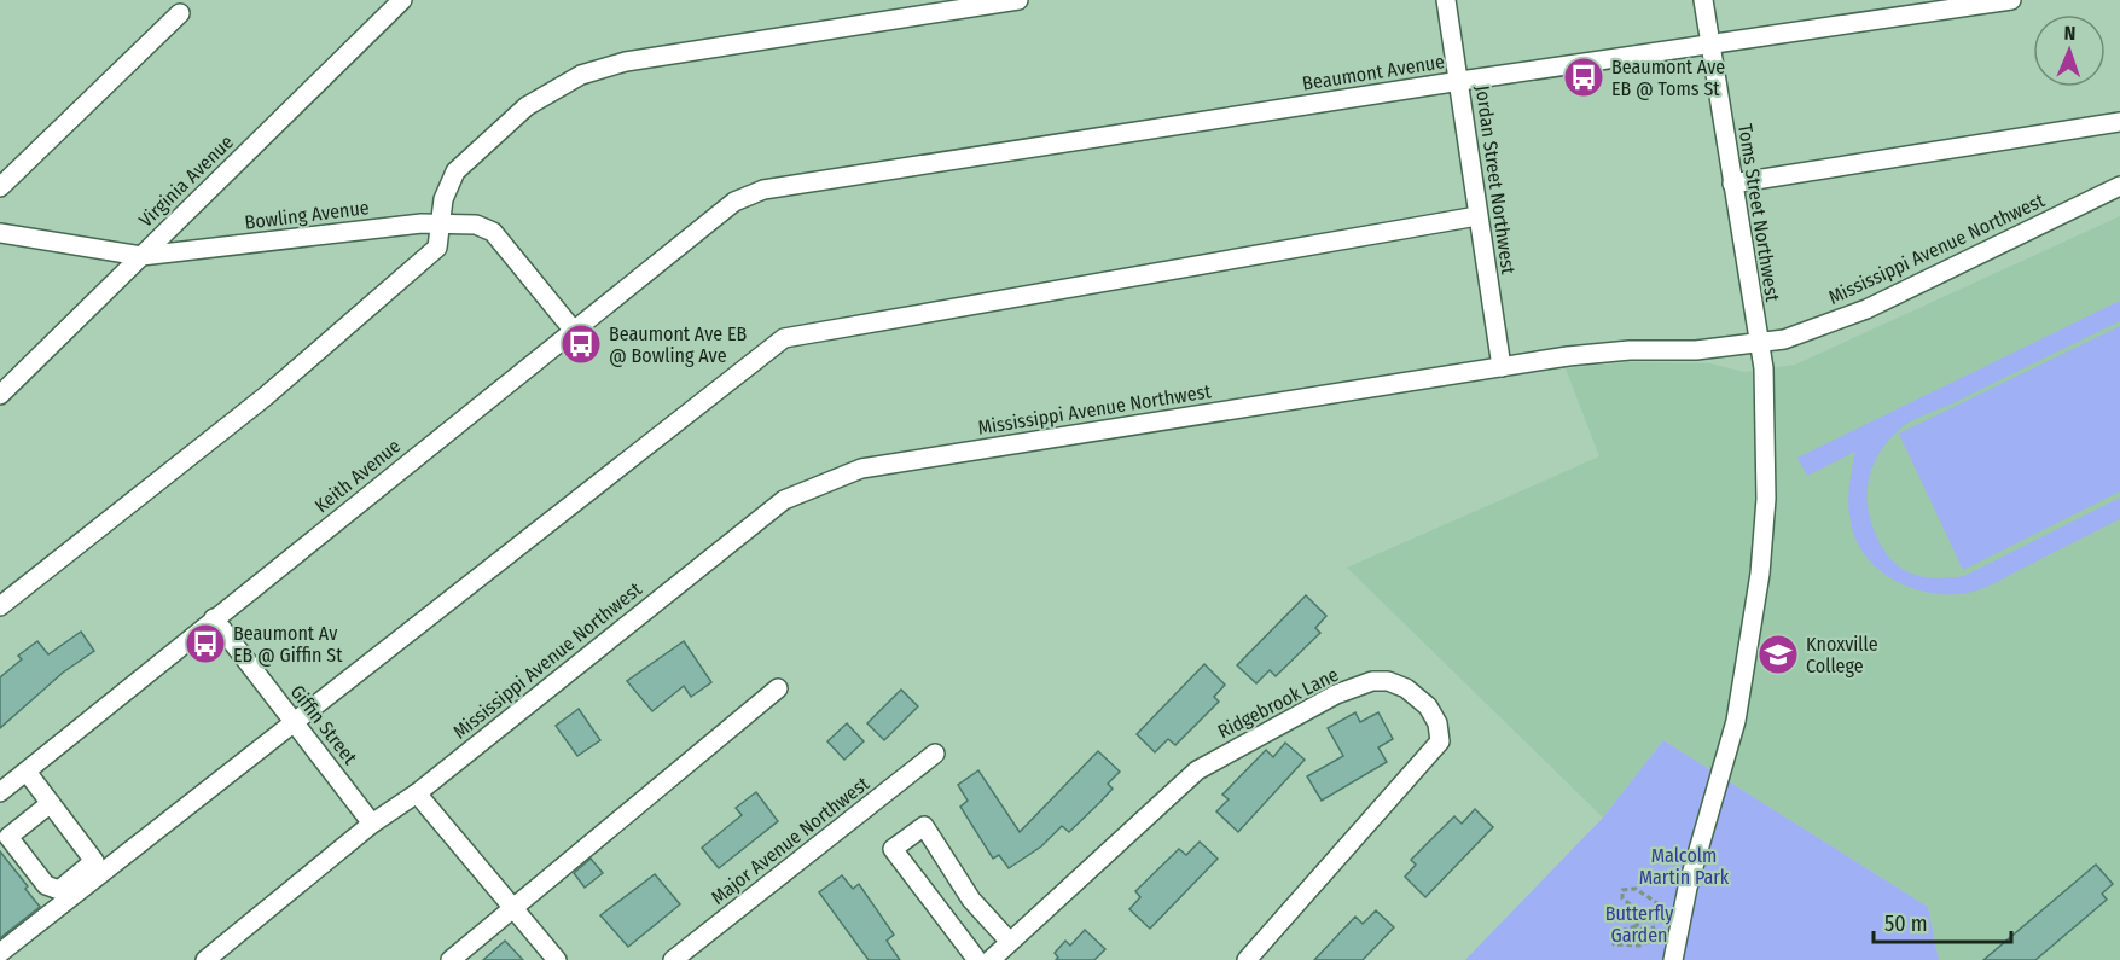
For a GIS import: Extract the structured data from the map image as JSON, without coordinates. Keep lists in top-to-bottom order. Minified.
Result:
{"streets":{"street":["Beaumont Avenue","Jordan Street Northwest","Virginia Avenue","Toms Street Northwest","Bowling Avenue","Mississippi Avenue Northwest","Keith Avenue","Ridgebrook Lane","Giffin Street","Major Avenue Northwest"]},"crossings":[["Beaumont Avenue","Jordan Street Northwest"],["Beaumont Avenue","Toms Street Northwest"],["Beaumont Avenue","Keith Avenue"],["Jordan Street Northwest","Mississippi Avenue Northwest"],["Virginia Avenue","Bowling Avenue"],["Toms Street Northwest","Mississippi Avenue Northwest"],["Bowling Avenue","Keith Avenue"],["Mississippi Avenue Northwest","Giffin Street"],["Keith Avenue","Giffin Street"]],"parks":["Malcolm Martin Park","Butterfly Garden"],"places":{"bus stop":["Beaumont Ave EB @ Toms St","Beaumont Ave EB @ Bowling Ave","Beaumont Av EB @ Giffin St"],"school or university":["Knoxville College"]},"scale_bar":"50 m","north":"top"}
